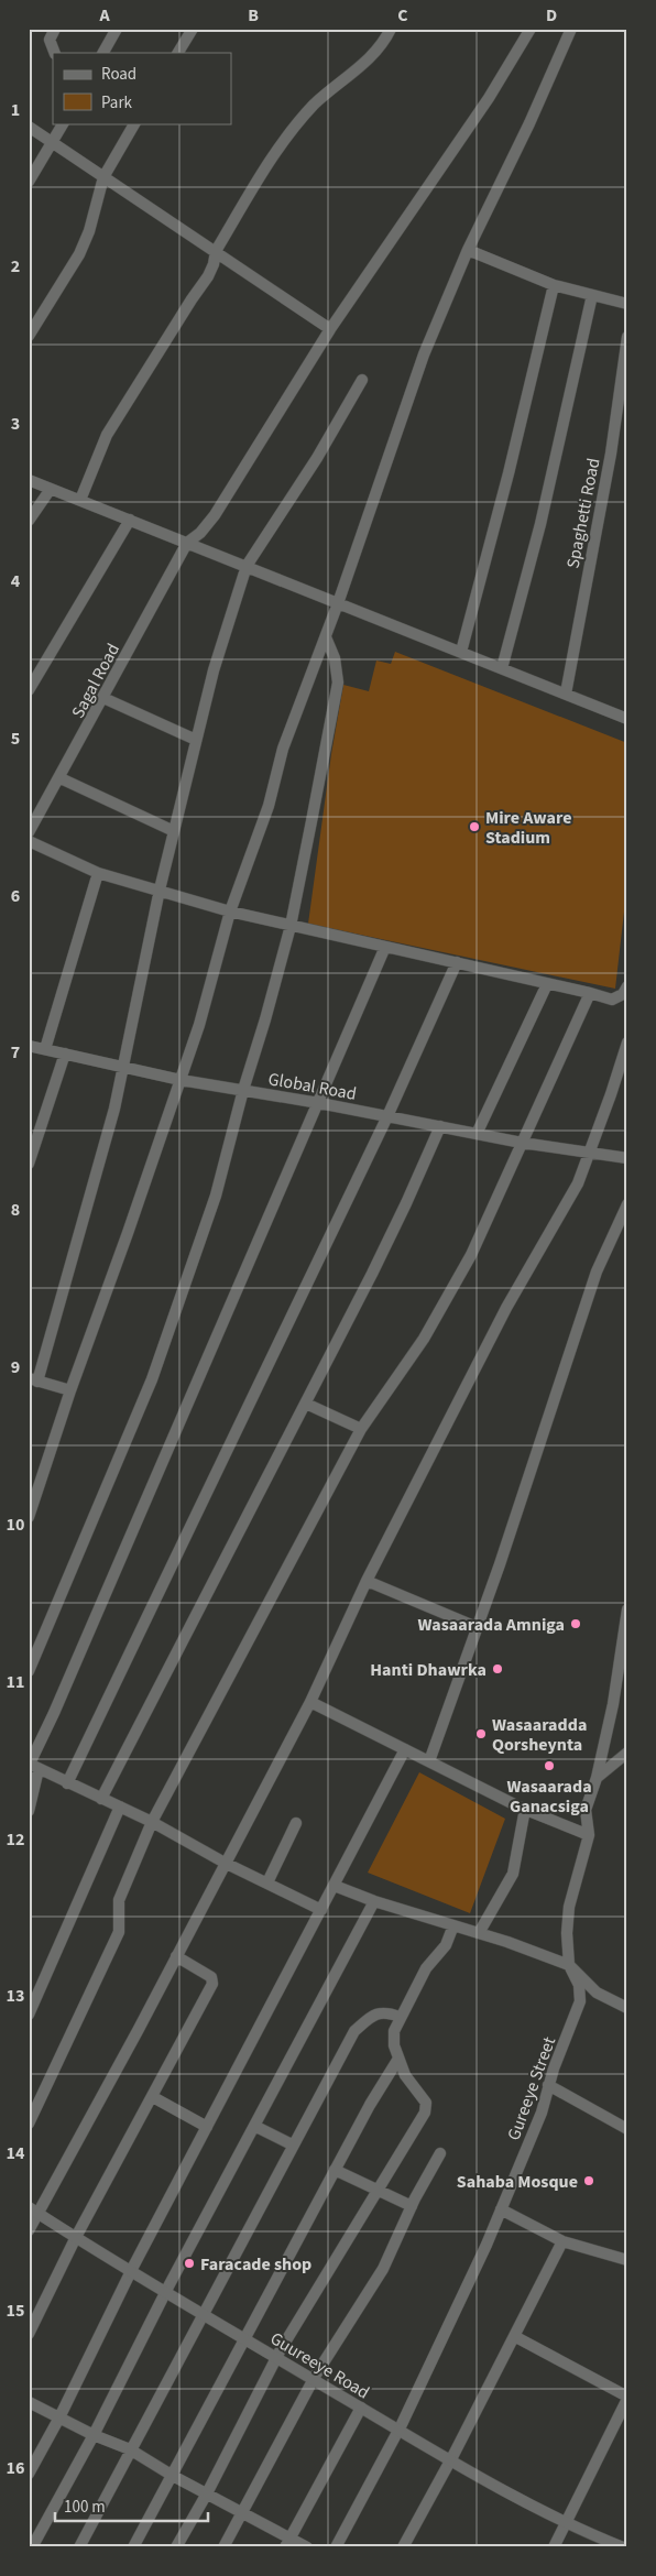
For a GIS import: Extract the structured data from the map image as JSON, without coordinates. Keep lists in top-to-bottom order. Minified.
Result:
{"streets":{"street":["Spaghetti Road","Sagal Road","Global Road","Gureeye Street","Guureeye Road"]},"crossings":[["Gureeye Street","Guureeye Road"]],"places":["Mire Aware Stadium","Wasaarada Amniga","Hanti Dhawrka","Wasaaradda Qorsheynta","Wasaarada Ganacsiga","Sahaba Mosque","Faracade shop"],"legend":["Road","Park"],"scale_bar":"100 m","grid":{"columns":["A","B","C","D"],"rows":["1","2","3","4","5","6","7","8","9","10","11","12","13","14","15","16"]}}
